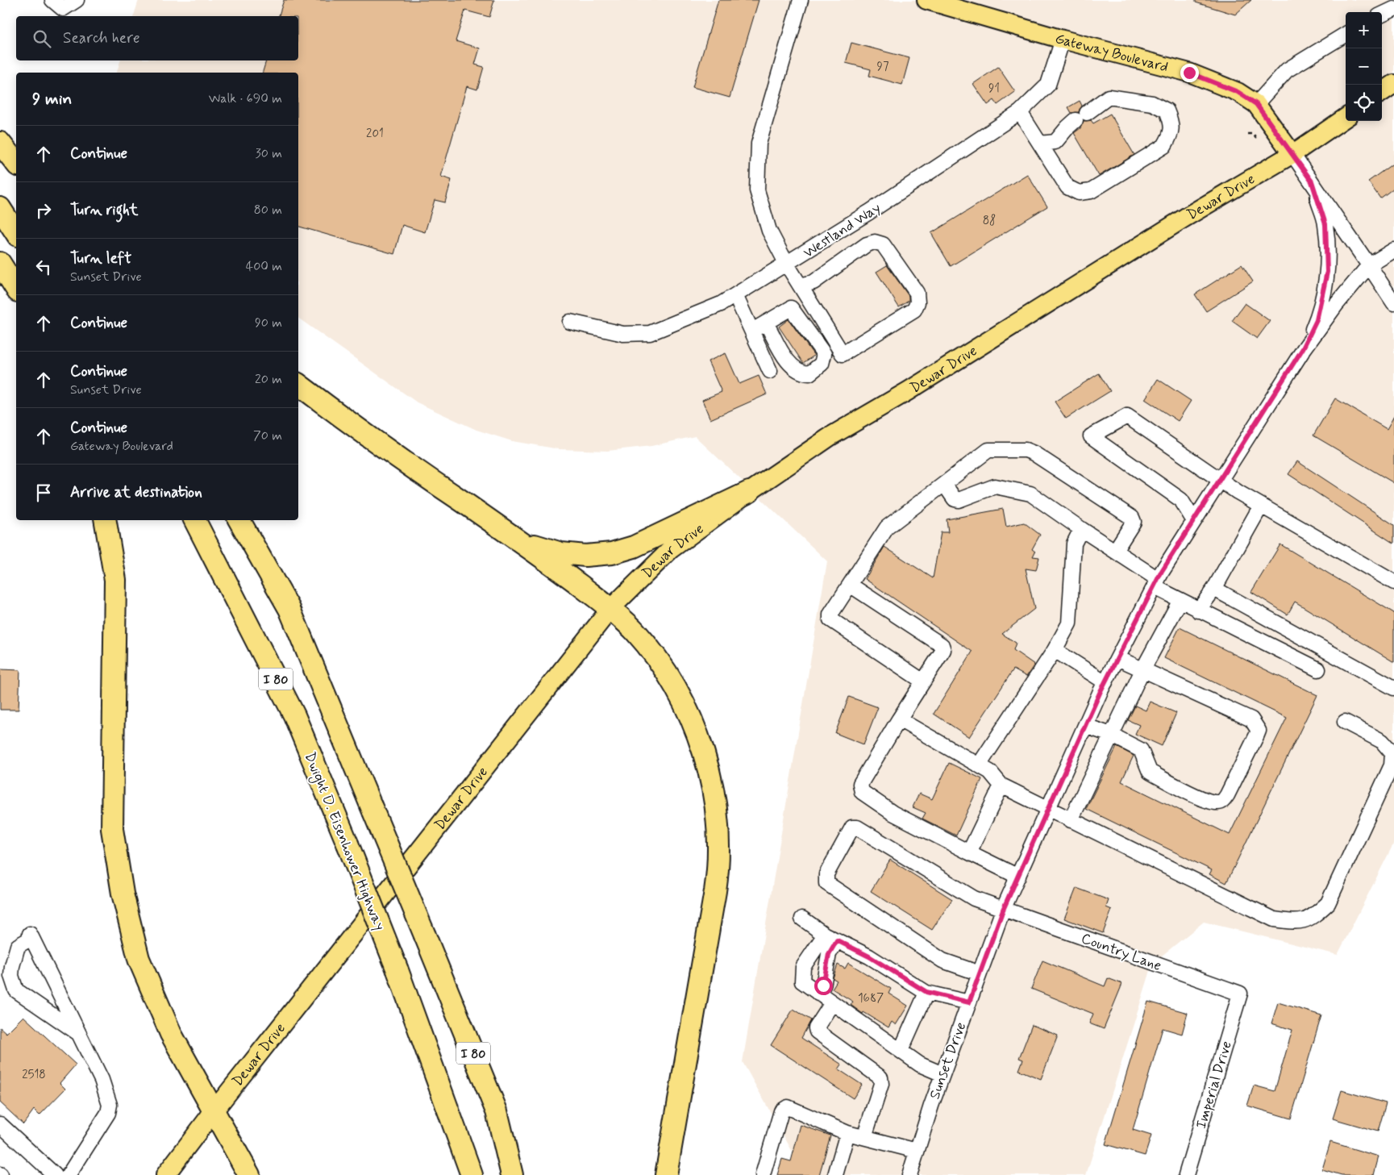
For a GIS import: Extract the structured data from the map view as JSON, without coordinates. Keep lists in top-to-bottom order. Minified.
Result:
{"streets":{"highway":["I 80","Dwight D. Eisenhower Highway"],"main road":["Gateway Boulevard","Dewar Drive"],"street":["Westland Way","Country Lane","Sunset Drive","Imperial Drive"]},"crossings":[["Gateway Boulevard","Dewar Drive"],["Gateway Boulevard","Westland Way"],["Country Lane","Sunset Drive"],["Country Lane","Imperial Drive"]],"house_numbers":["97","91","201","88","1687","2518"],"page":{"map_buttons":["+","−"],"search":"Search here","heading":["9 min","Walk · 690 m"],"list":[["Continue","30 m"],["Turn right","80 m"],["Turn left","Sunset Drive","400 m"],["Continue","90 m"],["Continue","Sunset Drive","20 m"],["Continue","Gateway Boulevard","70 m"],"Arrive at destination"]}}
